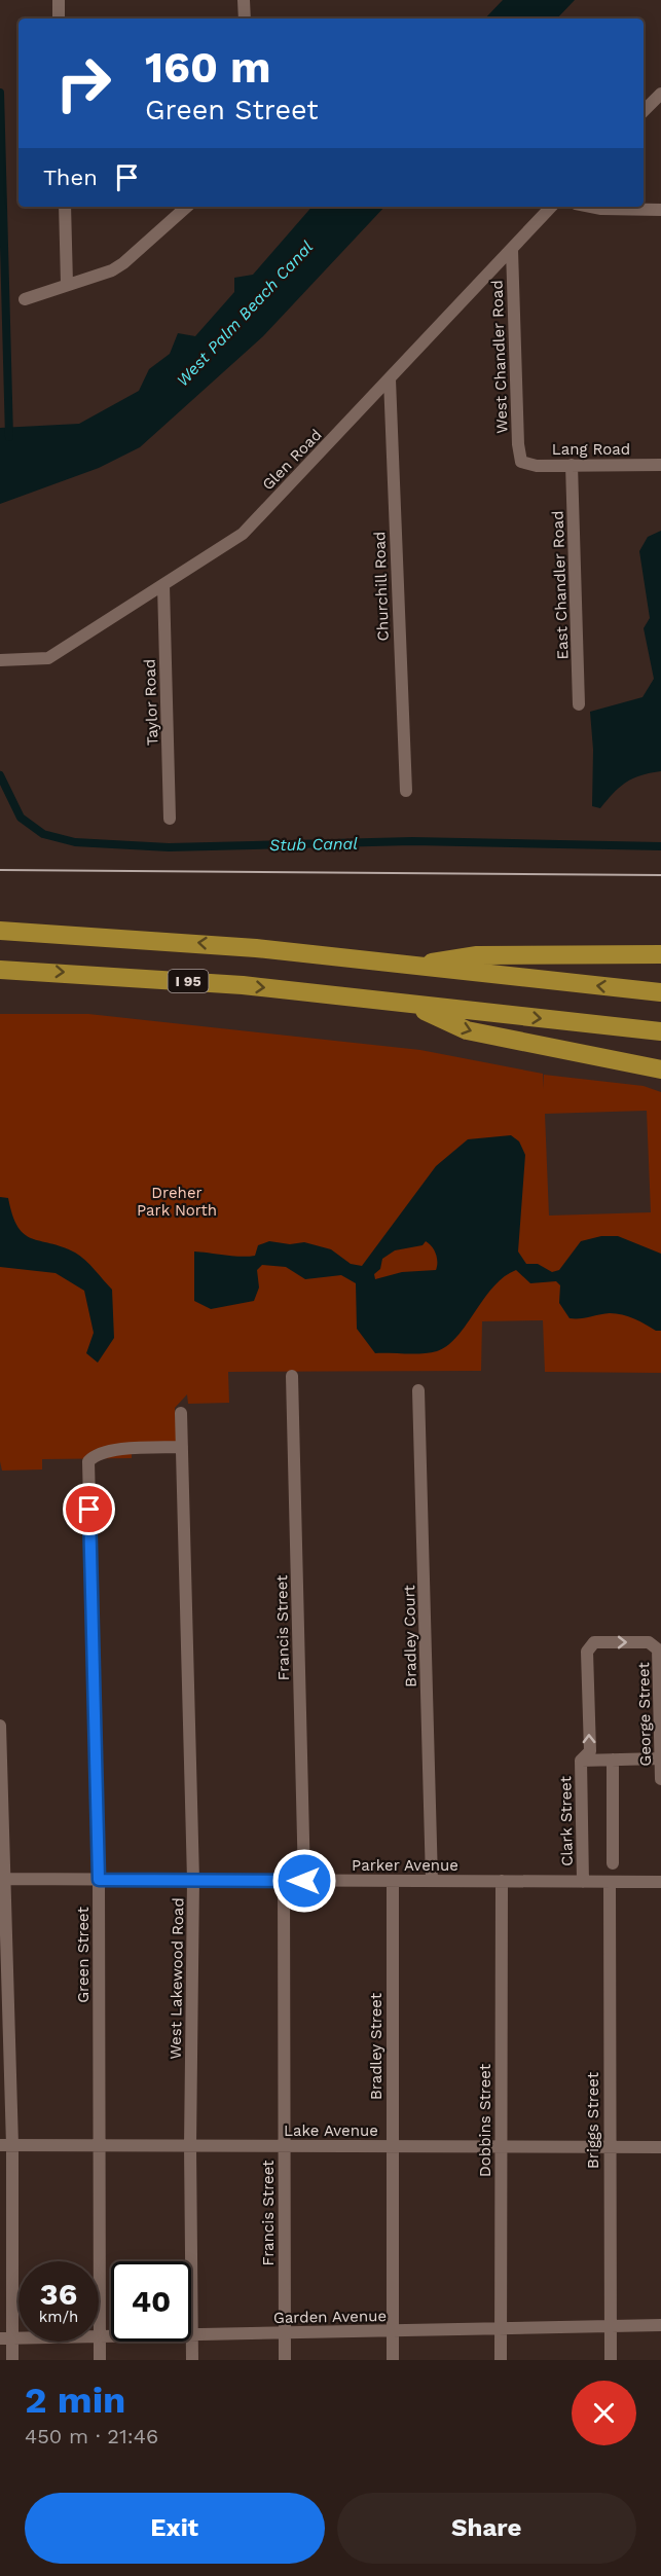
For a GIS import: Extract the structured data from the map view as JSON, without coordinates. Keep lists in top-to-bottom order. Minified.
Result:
{"streets":{"highway":["I 95"],"street":["West Chandler Road","Lang Road","Glen Road","East Chandler Road","Churchill Road","Taylor Road","Francis Street","Bradley Court","George Street","Clark Street","Parker Avenue","Green Street","West Lakewood Road","Bradley Street","Dobbins Street","Briggs Street","Lake Avenue","Garden Avenue"]},"crossings":[["West Chandler Road","Lang Road"],["West Chandler Road","Glen Road"],["Lang Road","East Chandler Road"],["Glen Road","Churchill Road"],["Glen Road","Taylor Road"],["Francis Street","Parker Avenue"],["Francis Street","Lake Avenue"],["Francis Street","Garden Avenue"],["Bradley Court","Parker Avenue"],["George Street","Clark Street"],["Clark Street","Parker Avenue"],["Parker Avenue","Green Street"],["Parker Avenue","West Lakewood Road"],["Parker Avenue","Bradley Street"],["Parker Avenue","Dobbins Street"],["Parker Avenue","Briggs Street"],["Green Street","West Lakewood Road"],["Green Street","Lake Avenue"],["Green Street","Garden Avenue"],["West Lakewood Road","Lake Avenue"],["West Lakewood Road","Garden Avenue"],["Bradley Street","Lake Avenue"],["Bradley Street","Garden Avenue"],["Dobbins Street","Lake Avenue"],["Dobbins Street","Garden Avenue"],["Briggs Street","Lake Avenue"],["Briggs Street","Garden Avenue"]],"water":["West Palm Beach Canal","Stub Canal"],"parks":["Dreher Park North"],"page":{"turn":["160 m","Green Street"],"then":"Then","speed":"36 km/h","limit":"40","heading":["2 min","450 m · 21:46"],"buttons":["Exit","Share"]}}
